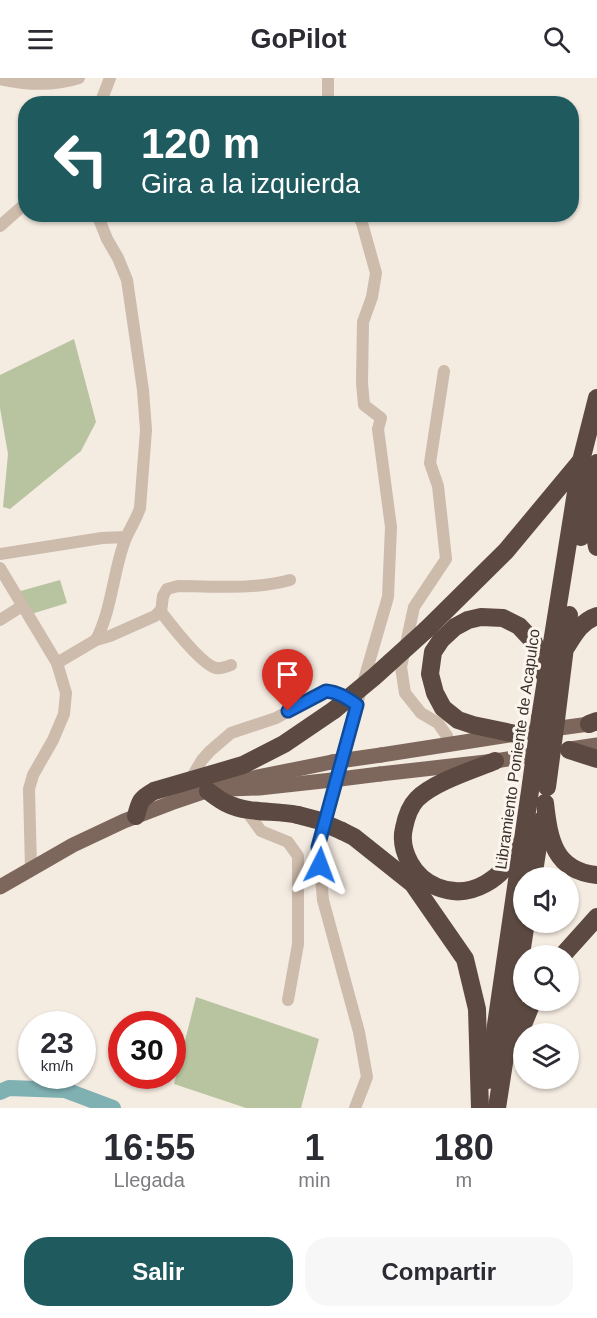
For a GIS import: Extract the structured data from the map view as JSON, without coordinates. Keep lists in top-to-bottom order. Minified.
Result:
{"streets":{"highway":["Libramiento Poniente de Acapulco"]},"page":{"header":"GoPilot","turn":["120 m","Gira a la izquierda"],"speed":"23 km/h","limit":"30","eta":["16:55","Llegada","1","min","180","m"],"buttons":["Salir","Compartir"]}}
